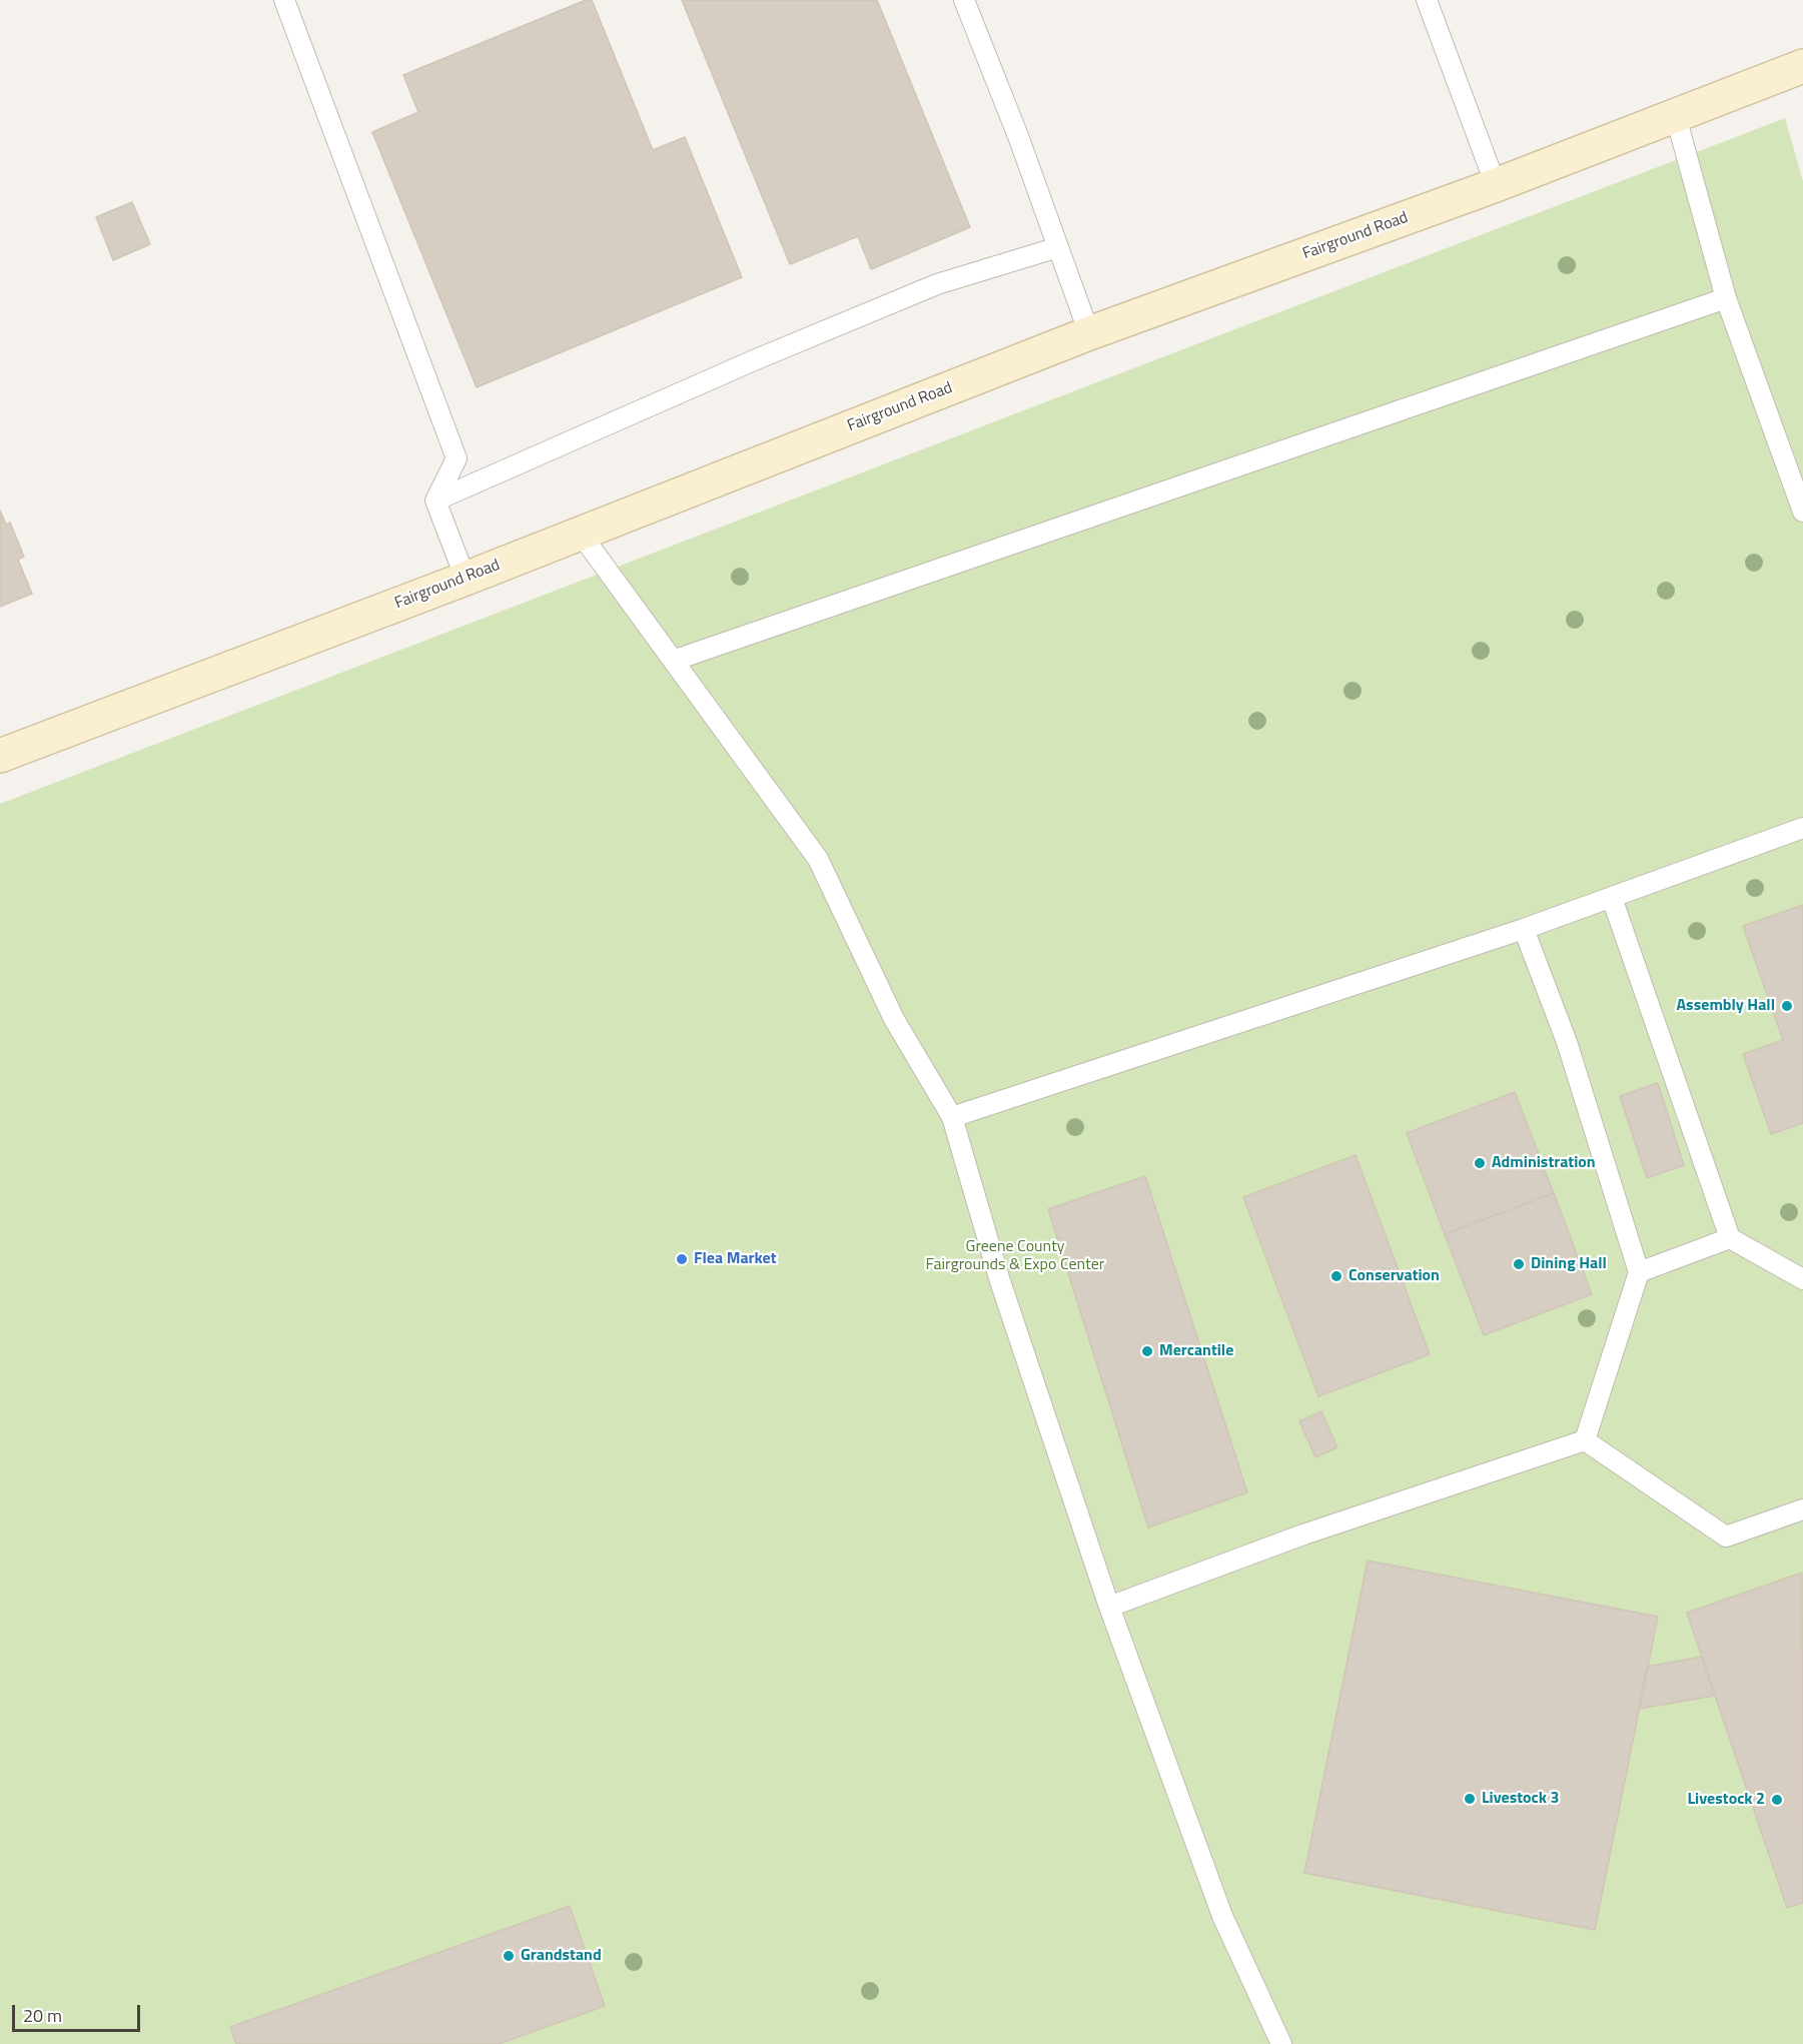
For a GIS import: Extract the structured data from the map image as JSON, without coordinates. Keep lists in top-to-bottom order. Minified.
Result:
{"streets":{"street":["Fairground Road"]},"parks":["Greene County Fairgrounds & Expo Center"],"places":["Assembly Hall","Administration","Flea Market","Dining Hall","Conservation","Mercantile","Livestock 3","Livestock 2","Grandstand"],"scale_bar":"20 m"}
